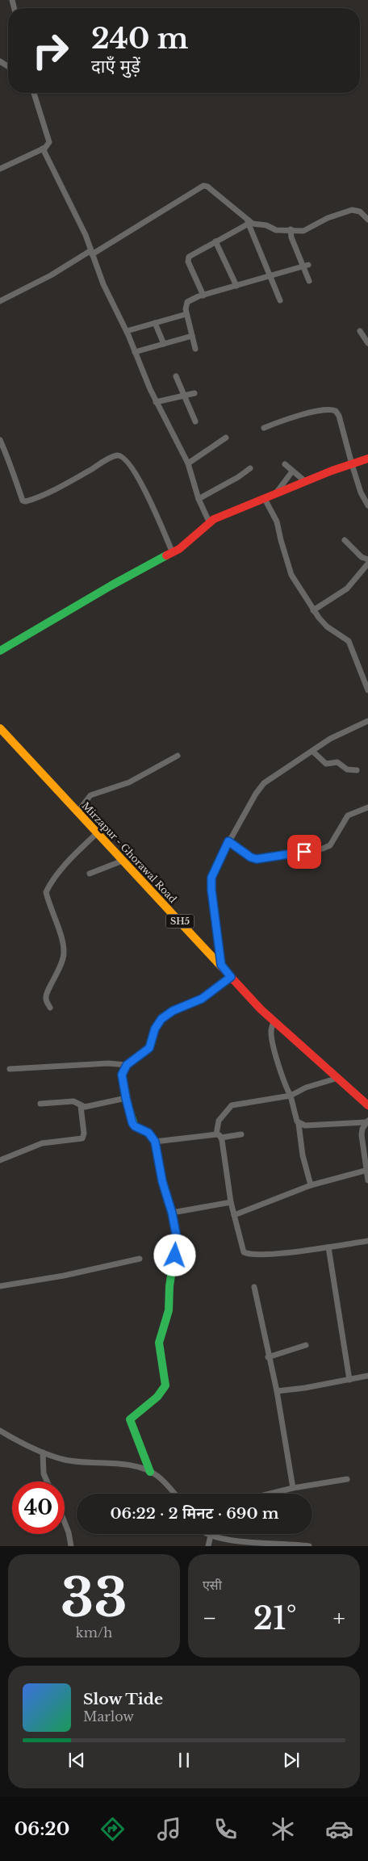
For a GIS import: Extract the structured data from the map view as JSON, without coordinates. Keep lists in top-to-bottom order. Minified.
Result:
{"streets":{"street":["Mirzapur - Ghorawal Road","SH5"]},"page":{"turn":["240 m","दाएँ मुड़ें"],"limit":"40","trip":"06:22 · 2 मिनट · 690 m","tile":[["33","km/h"],"एसी"],"heat":["−","21°","+"],"song":["Slow Tide","Marlow"],"tabs":"06:20"}}
